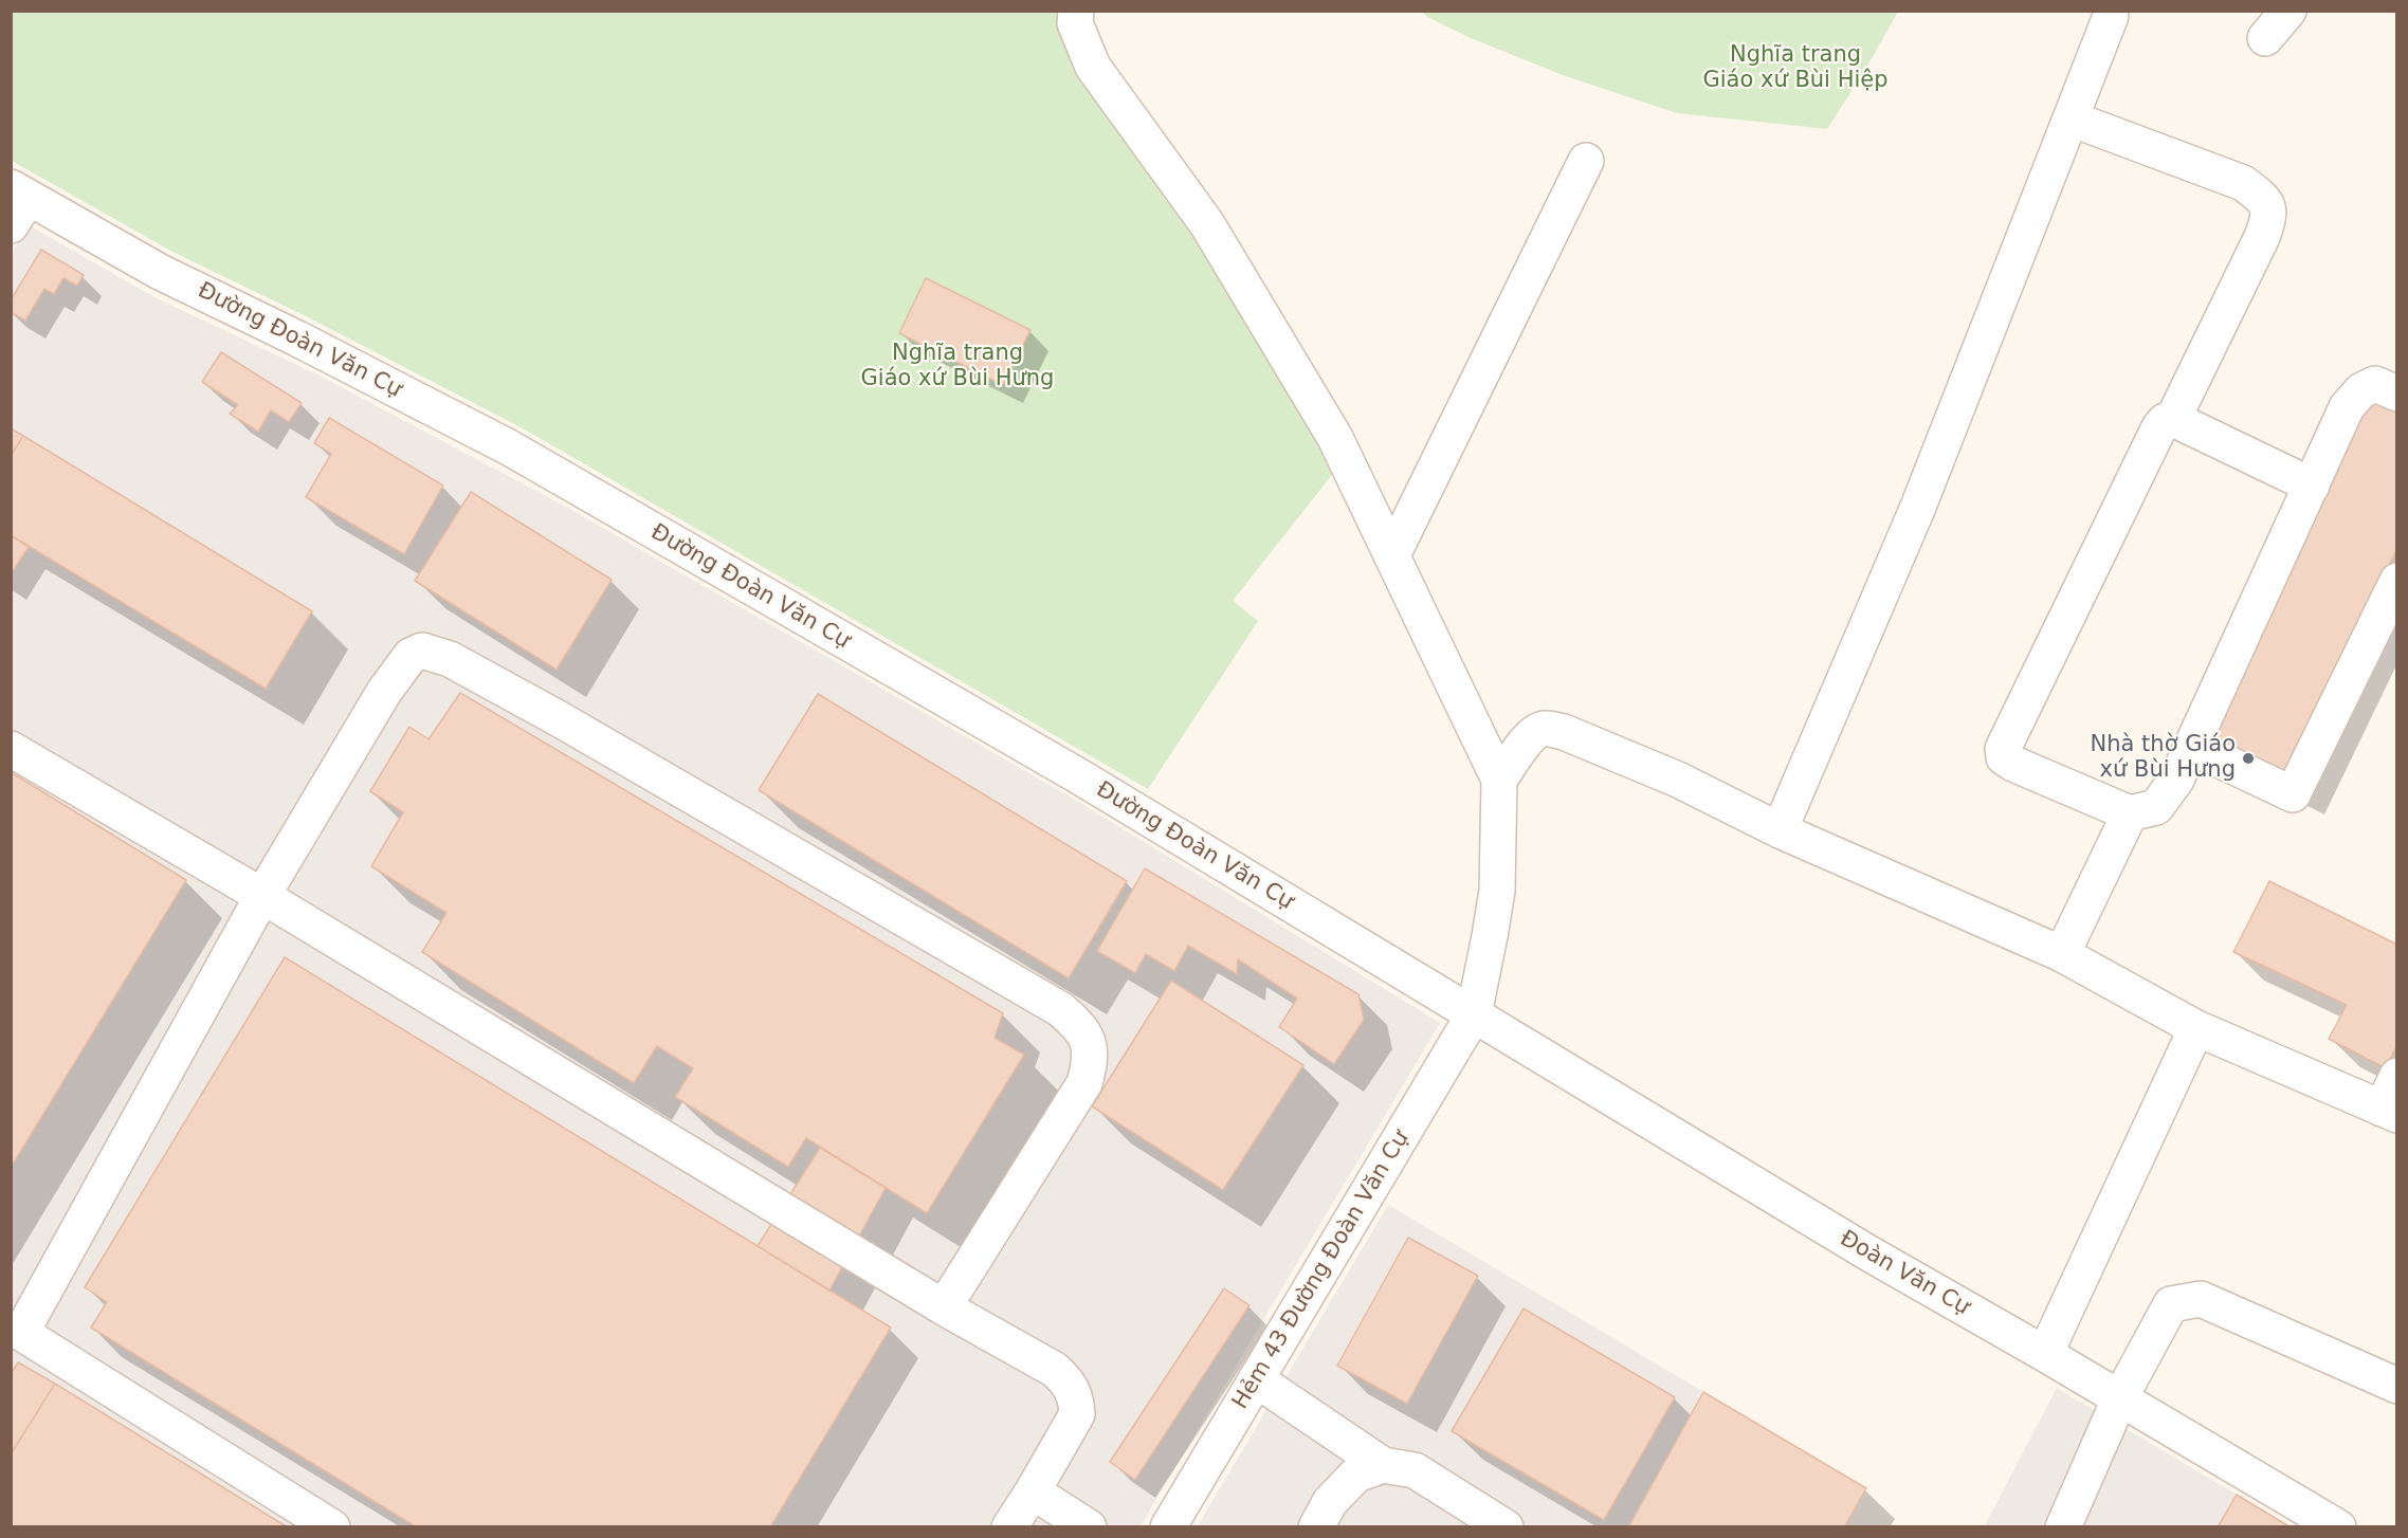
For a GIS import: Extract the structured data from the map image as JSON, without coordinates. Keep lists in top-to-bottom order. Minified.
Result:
{"streets":{"street":["Đường Đoàn Văn Cự","Hẻm 43 Đường Đoàn Văn Cự","Đoàn Văn Cự"]},"crossings":[["Đường Đoàn Văn Cự","Hẻm 43 Đường Đoàn Văn Cự"],["Đường Đoàn Văn Cự","Đoàn Văn Cự"],["Hẻm 43 Đường Đoàn Văn Cự","Đoàn Văn Cự"]],"parks":["Nghĩa trang Giáo xứ Bùi Hiệp","Nghĩa trang Giáo xứ Bùi Hưng"],"places":["Nhà thờ Giáo xứ Bùi Hưng"]}
